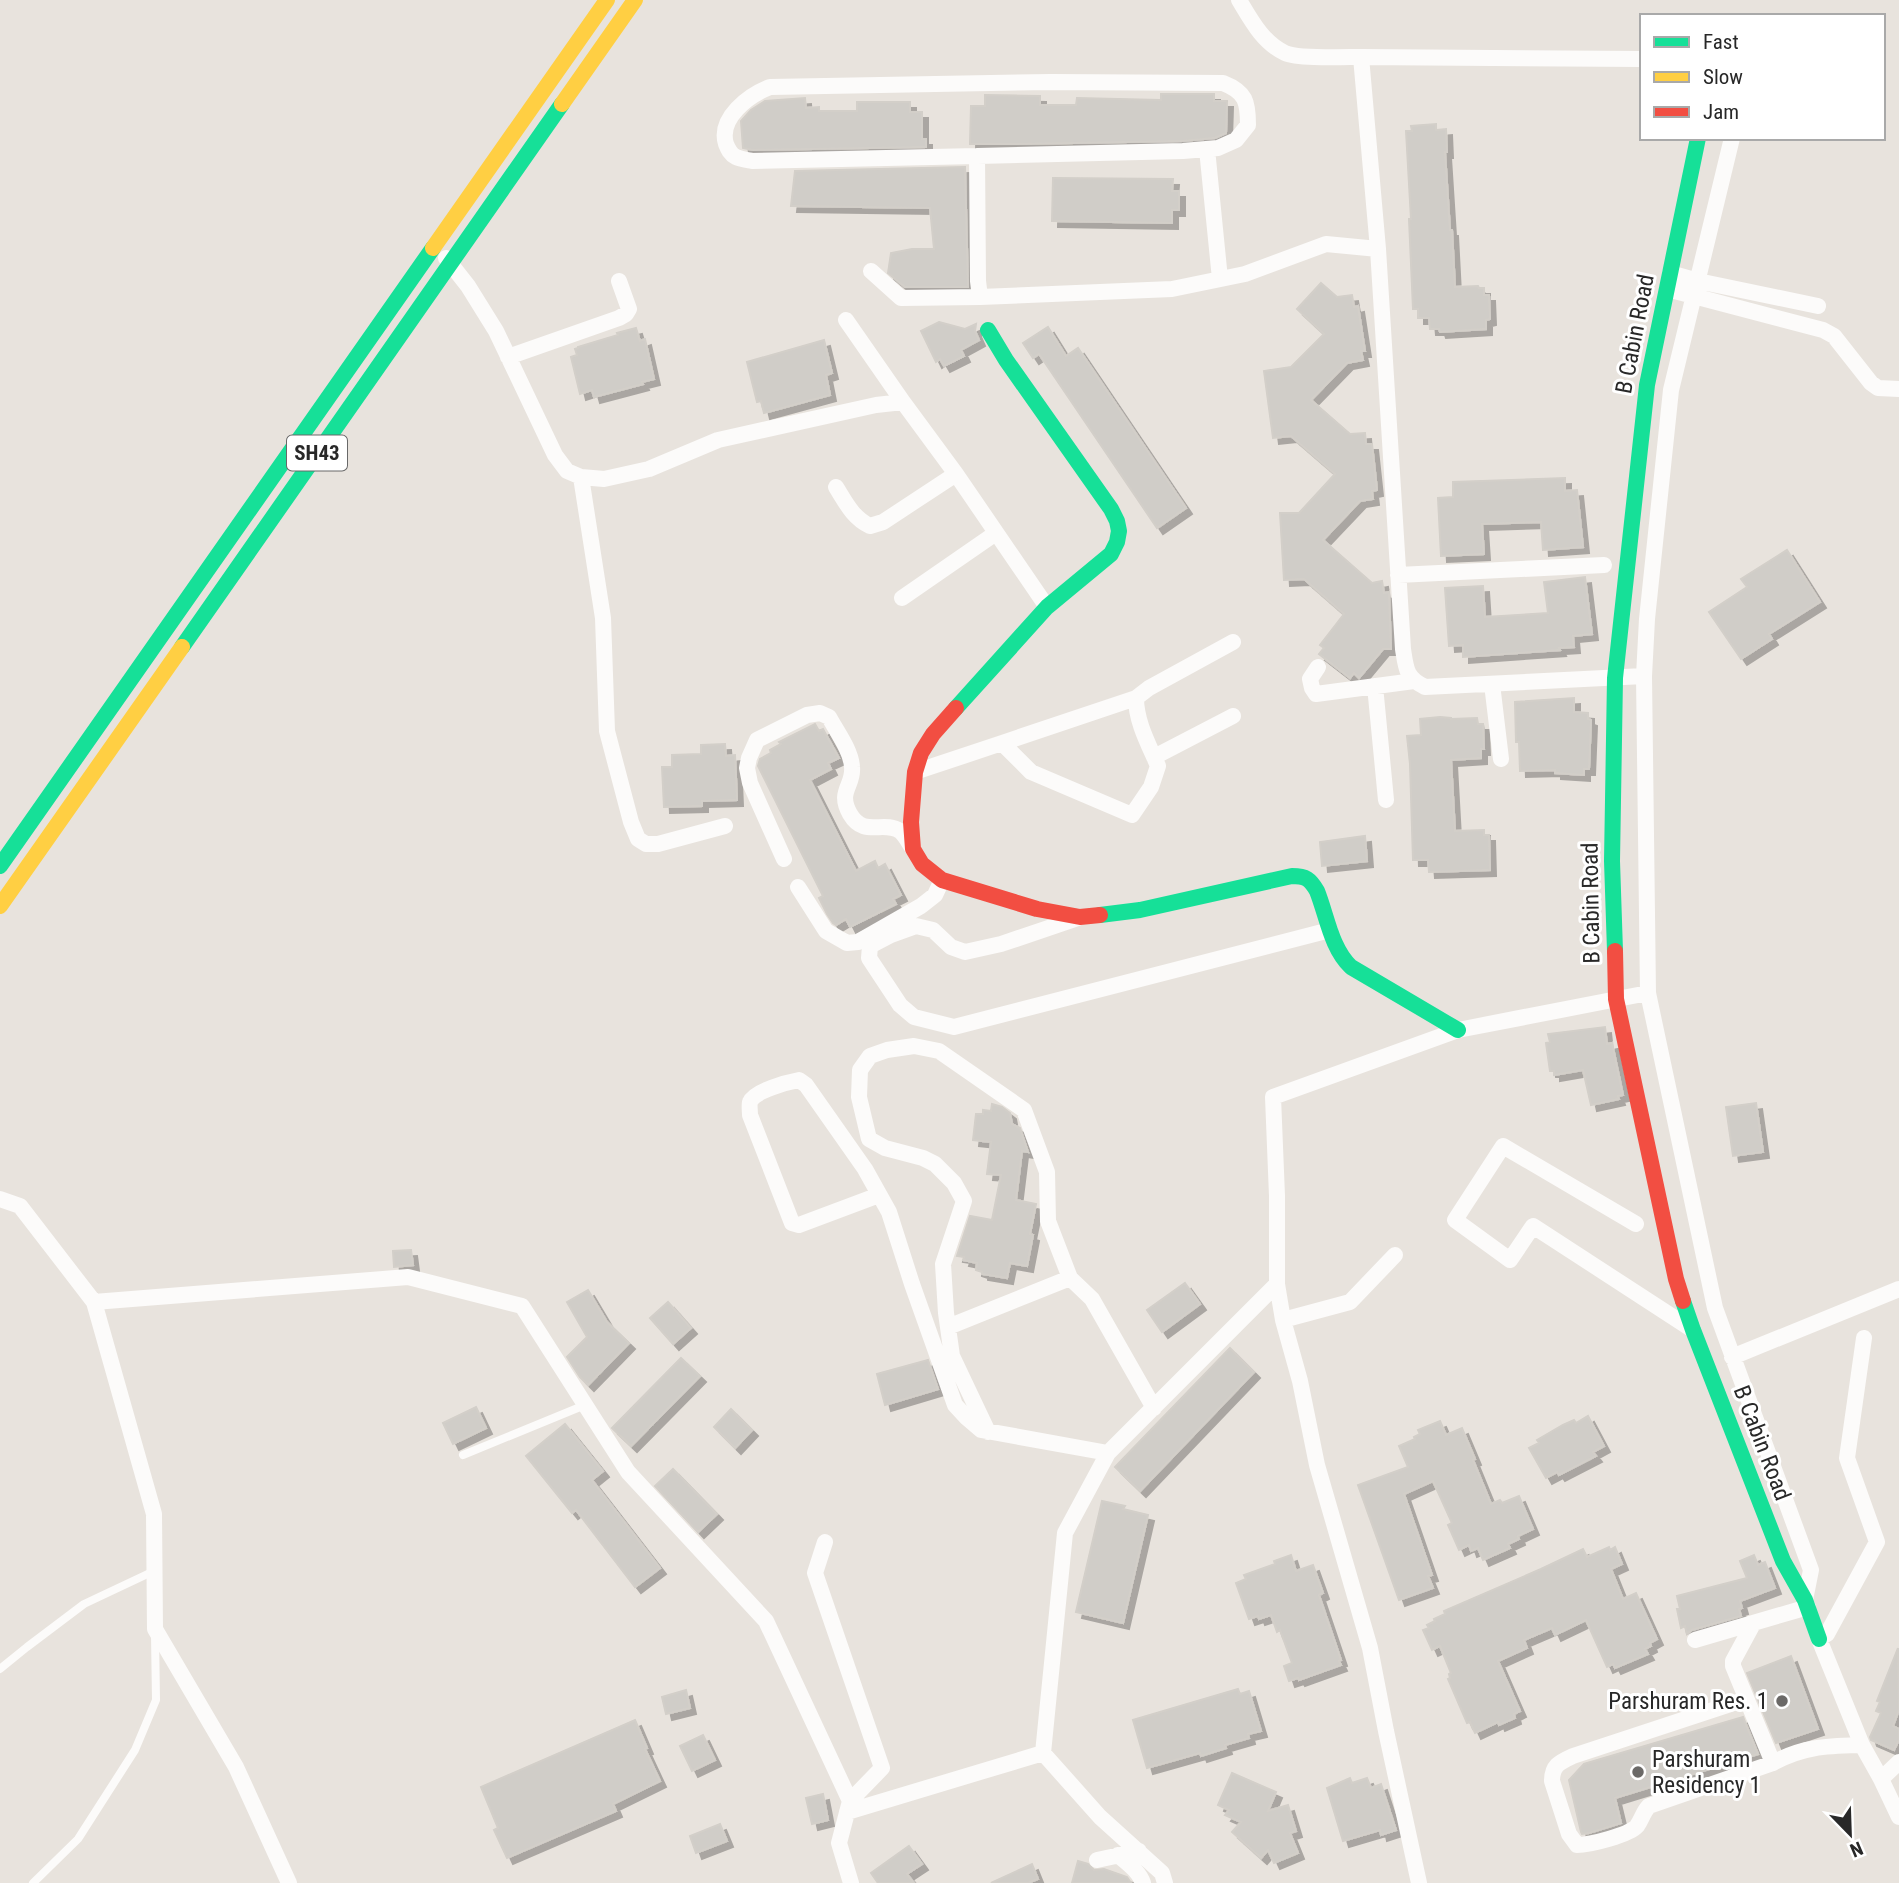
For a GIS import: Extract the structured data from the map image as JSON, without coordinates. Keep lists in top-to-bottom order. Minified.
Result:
{"streets":{"street":["B Cabin Road","SH43"]},"places":["Parshuram Res. 1","Parshuram Residency 1"],"legend":["Fast","Slow","Jam"],"north":"bottom right"}
